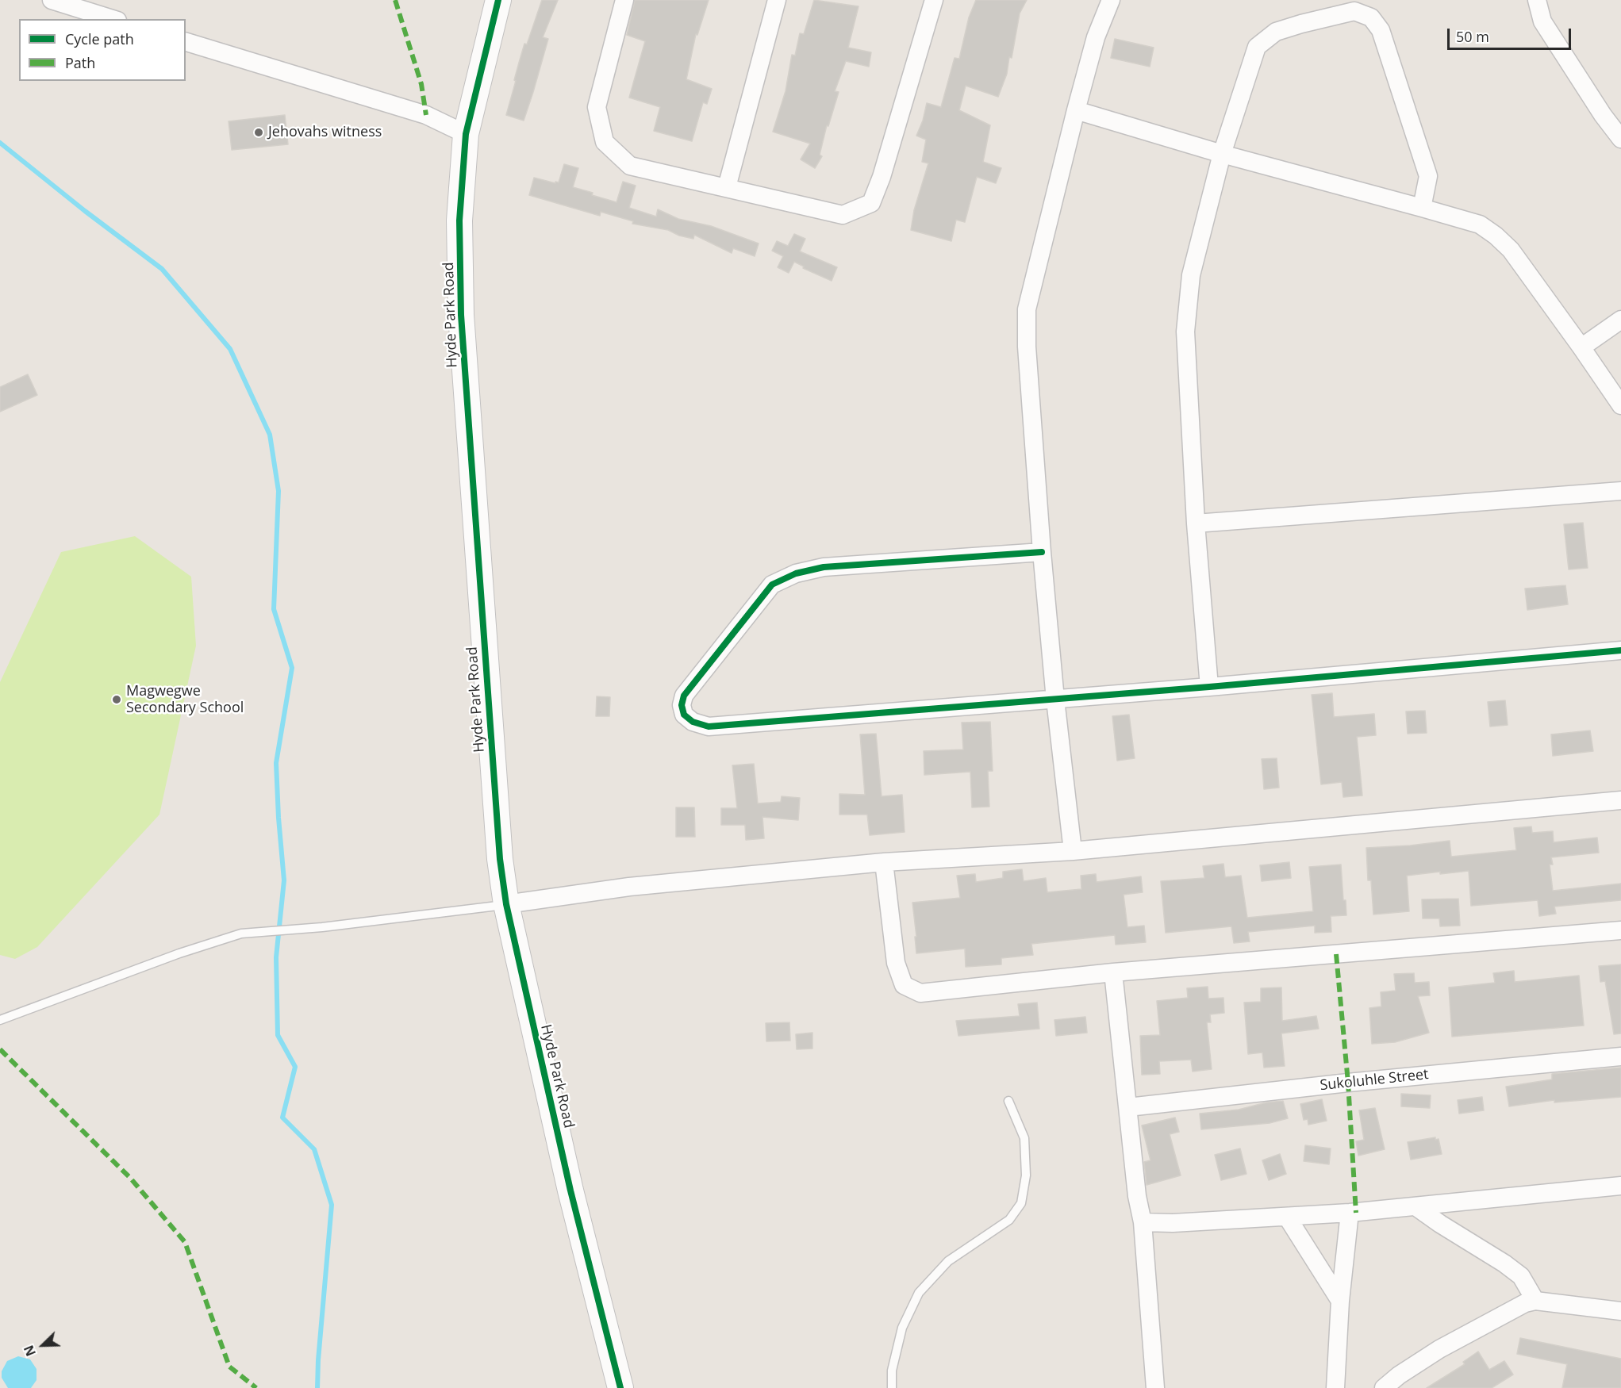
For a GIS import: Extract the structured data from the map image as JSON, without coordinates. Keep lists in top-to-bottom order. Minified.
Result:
{"streets":{"street":["Hyde Park Road","Sukoluhle Street"]},"places":["Jehovahs witness","Magwegwe Secondary School"],"legend":["Cycle path","Path"],"scale_bar":"50 m","north":"bottom left"}
